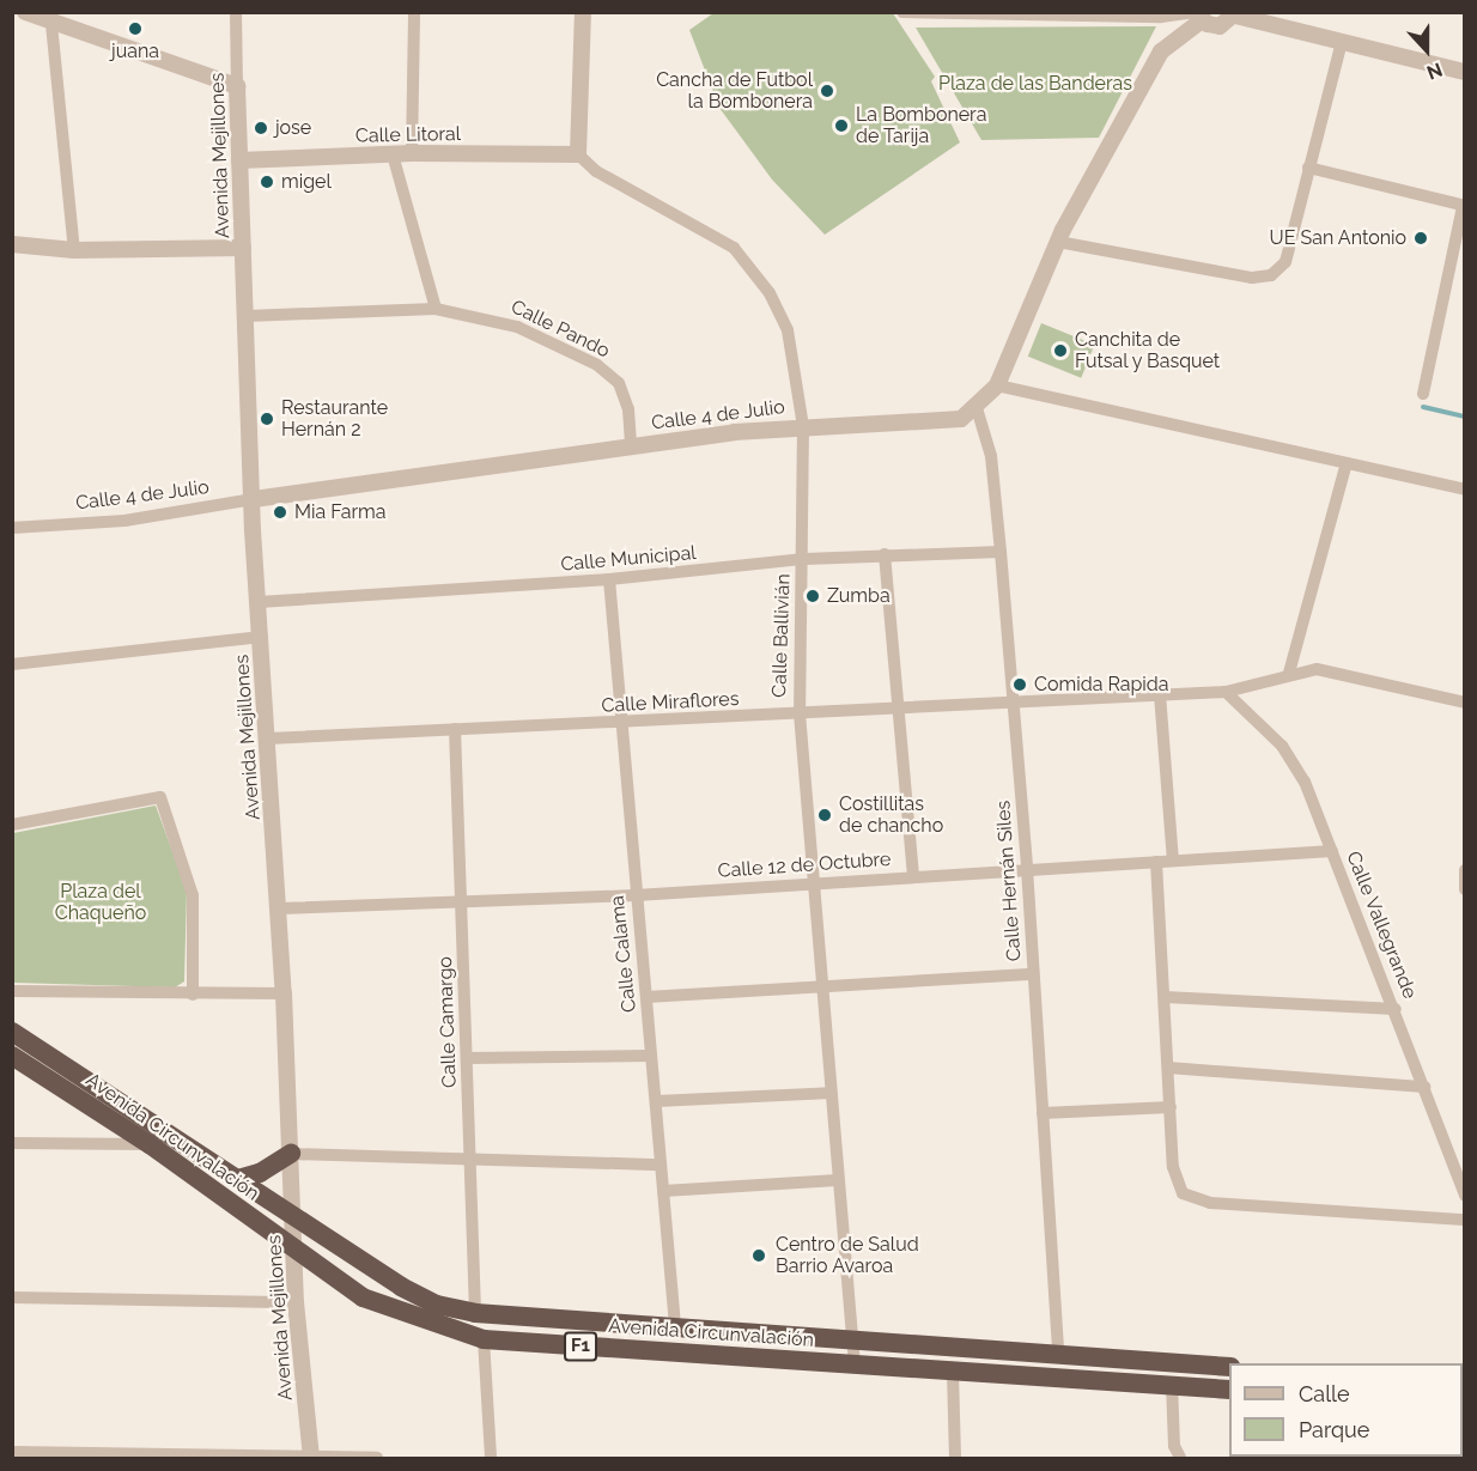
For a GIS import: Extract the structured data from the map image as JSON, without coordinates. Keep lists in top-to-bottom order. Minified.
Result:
{"streets":{"highway":["Avenida Circunvalación","F1"],"street":["Calle Litoral","Avenida Mejillones","Calle Pando","Calle 4 de Julio","Calle Municipal","Calle Ballivián","Calle Miraflores","Calle 12 de Octubre","Calle Hernán Siles","Calle Vallegrande","Calle Calama","Calle Camargo"]},"crossings":[["Calle Litoral","Avenida Mejillones"],["Calle Litoral","Calle Ballivián"],["Avenida Mejillones","Calle Pando"],["Avenida Mejillones","Calle 4 de Julio"],["Avenida Mejillones","Calle Municipal"],["Avenida Mejillones","Calle Miraflores"],["Avenida Mejillones","Calle 12 de Octubre"],["Avenida Mejillones","Avenida Circunvalación"],["Calle Pando","Calle 4 de Julio"],["Calle 4 de Julio","Calle Ballivián"],["Calle 4 de Julio","Calle Hernán Siles"],["Calle Municipal","Calle Ballivián"],["Calle Municipal","Calle Hernán Siles"],["Calle Municipal","Calle Calama"],["Calle Ballivián","Calle Miraflores"],["Calle Ballivián","Calle 12 de Octubre"],["Calle Ballivián","Avenida Circunvalación"],["Calle Miraflores","Calle Hernán Siles"],["Calle Miraflores","Calle Vallegrande"],["Calle Miraflores","Calle Calama"],["Calle Miraflores","Calle Camargo"],["Calle 12 de Octubre","Calle Hernán Siles"],["Calle 12 de Octubre","Calle Vallegrande"],["Calle 12 de Octubre","Calle Calama"],["Calle 12 de Octubre","Calle Camargo"],["Calle Hernán Siles","Avenida Circunvalación"],["Calle Calama","Avenida Circunvalación"],["Calle Camargo","Avenida Circunvalación"]],"parks":["Plaza de las Banderas","Plaza del Chaqueño"],"places":["juana","Cancha de Futbol la Bombonera","La Bombonera de Tarija","jose","migel","UE San Antonio","Canchita de Futsal y Basquet","Restaurante Hernán 2","Mia Farma","Zumba","Comida Rapida","Costillitas de chancho","Centro de Salud Barrio Avaroa"],"legend":["Calle","Parque"],"north":"bottom"}
